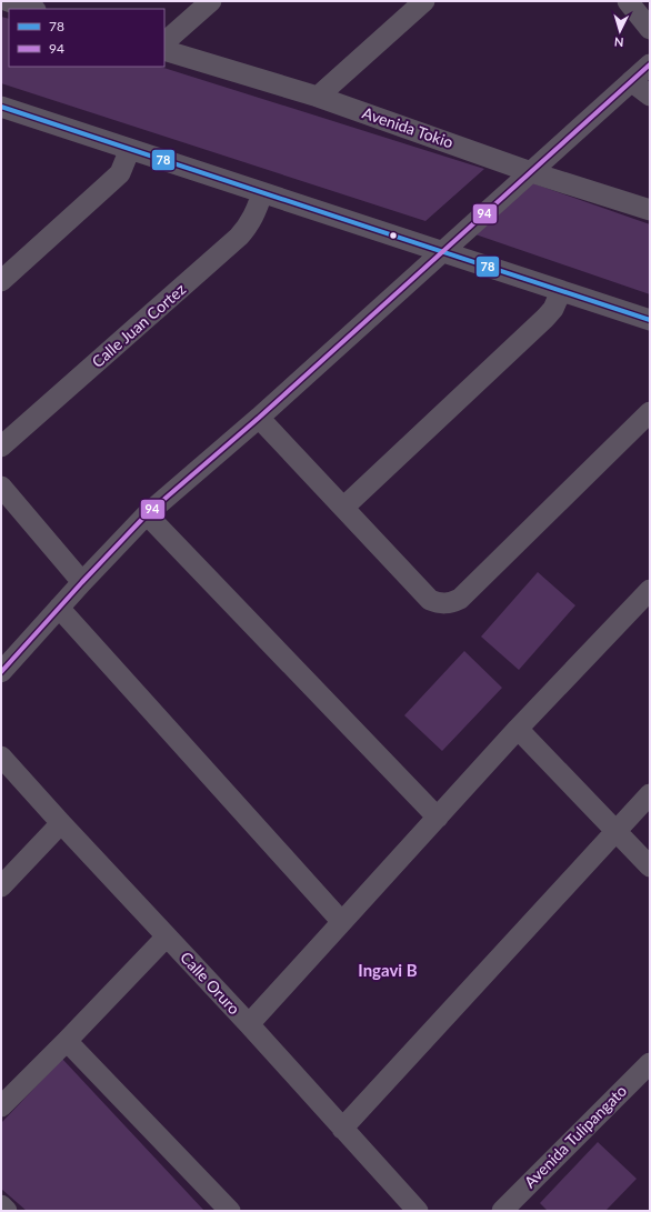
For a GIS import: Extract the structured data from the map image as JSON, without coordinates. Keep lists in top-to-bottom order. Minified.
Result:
{"streets":{"street":["Avenida Tokio","Calle Juan Cortez","Calle Oruro","Avenida Tulipangato"]},"districts":["Ingavi B"],"lines":["transit line 94","transit line 78"],"legend":["78","94"],"north":"bottom"}
